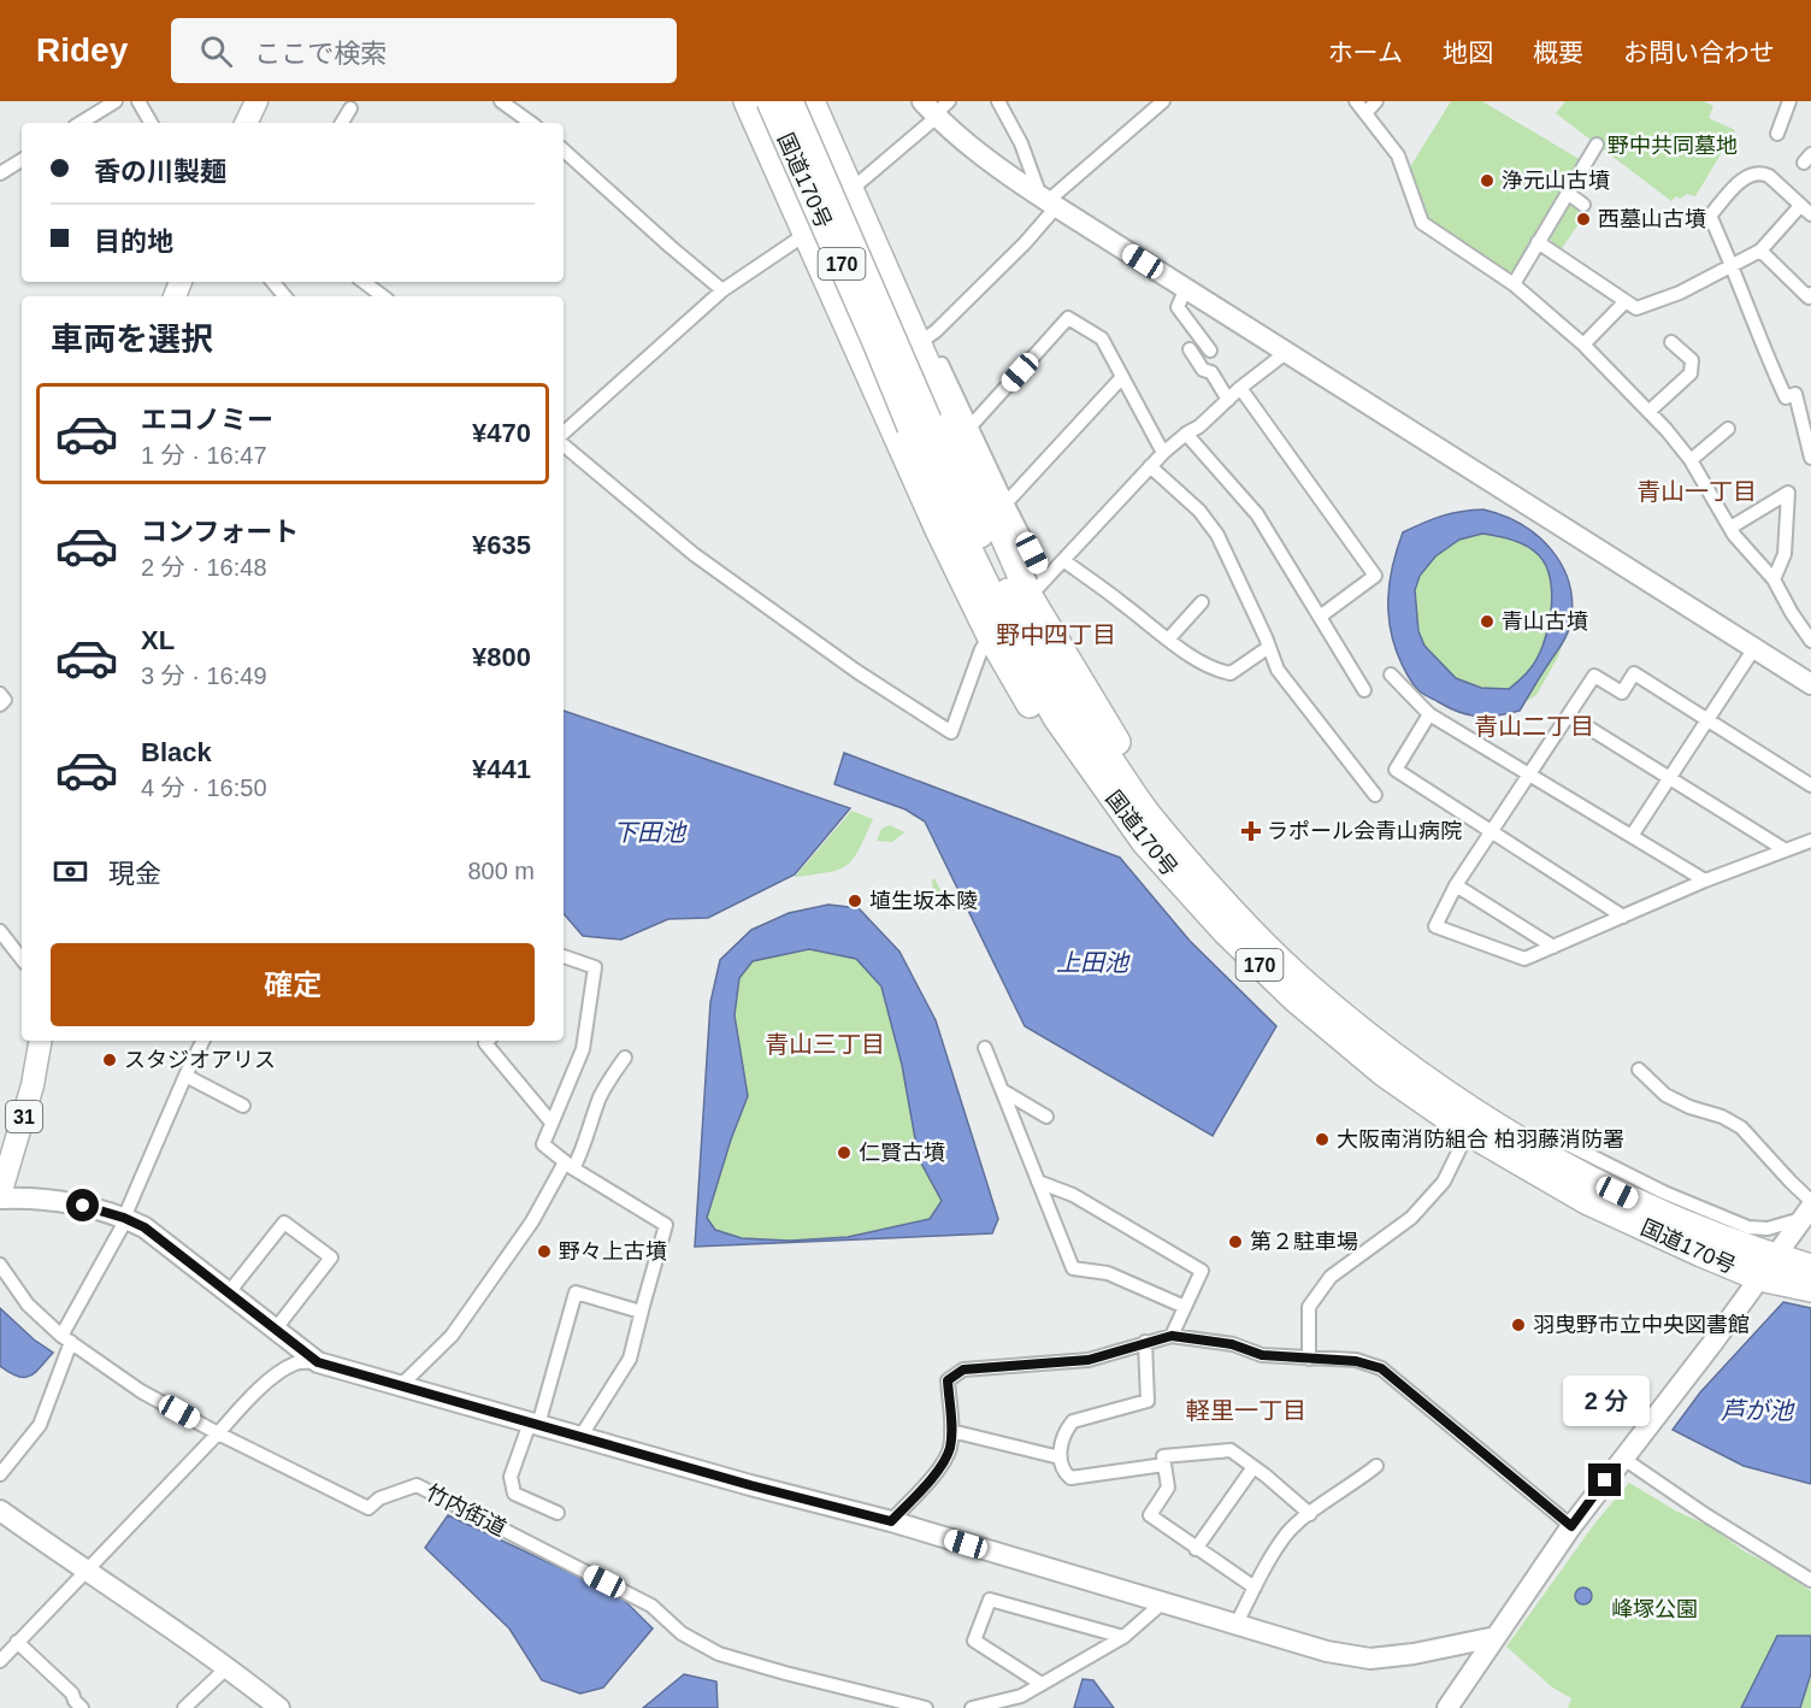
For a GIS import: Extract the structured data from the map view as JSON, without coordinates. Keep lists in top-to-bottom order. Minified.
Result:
{"streets":{"highway":["国道170号","170"],"main road":["31"],"street":["竹内街道"]},"districts":["青山一丁目","野中四丁目","青山二丁目","青山三丁目","軽里一丁目"],"water":["下田池","上田池","芦が池"],"parks":["野中共同墓地","峰塚公園"],"places":{"other":["浄元山古墳","西墓山古墳","青山古墳","埴生坂本陵","スタジオアリス","大阪南消防組合 柏羽藤消防署","仁賢古墳","第２駐車場","野々上古墳","羽曳野市立中央図書館"],"health":["ラポール会青山病院"]},"page":{"header":"Ridey","search":"ここで検索","nav":["ホーム","地図","概要","お問い合わせ"],"banner":["香の川製麺","目的地"],"heading":"車両を選択","list":[{"name":"エコノミー","note":"1 分 · 16:47","value":"¥470"},{"name":"コンフォート","note":"2 分 · 16:48","value":"¥635"},{"name":"XL","note":"3 分 · 16:49","value":"¥800"},{"name":"Black","note":"4 分 · 16:50","value":"¥441"}],"pay":["現金","800 m"],"buttons":"確定","bubble":"2 分"}}
